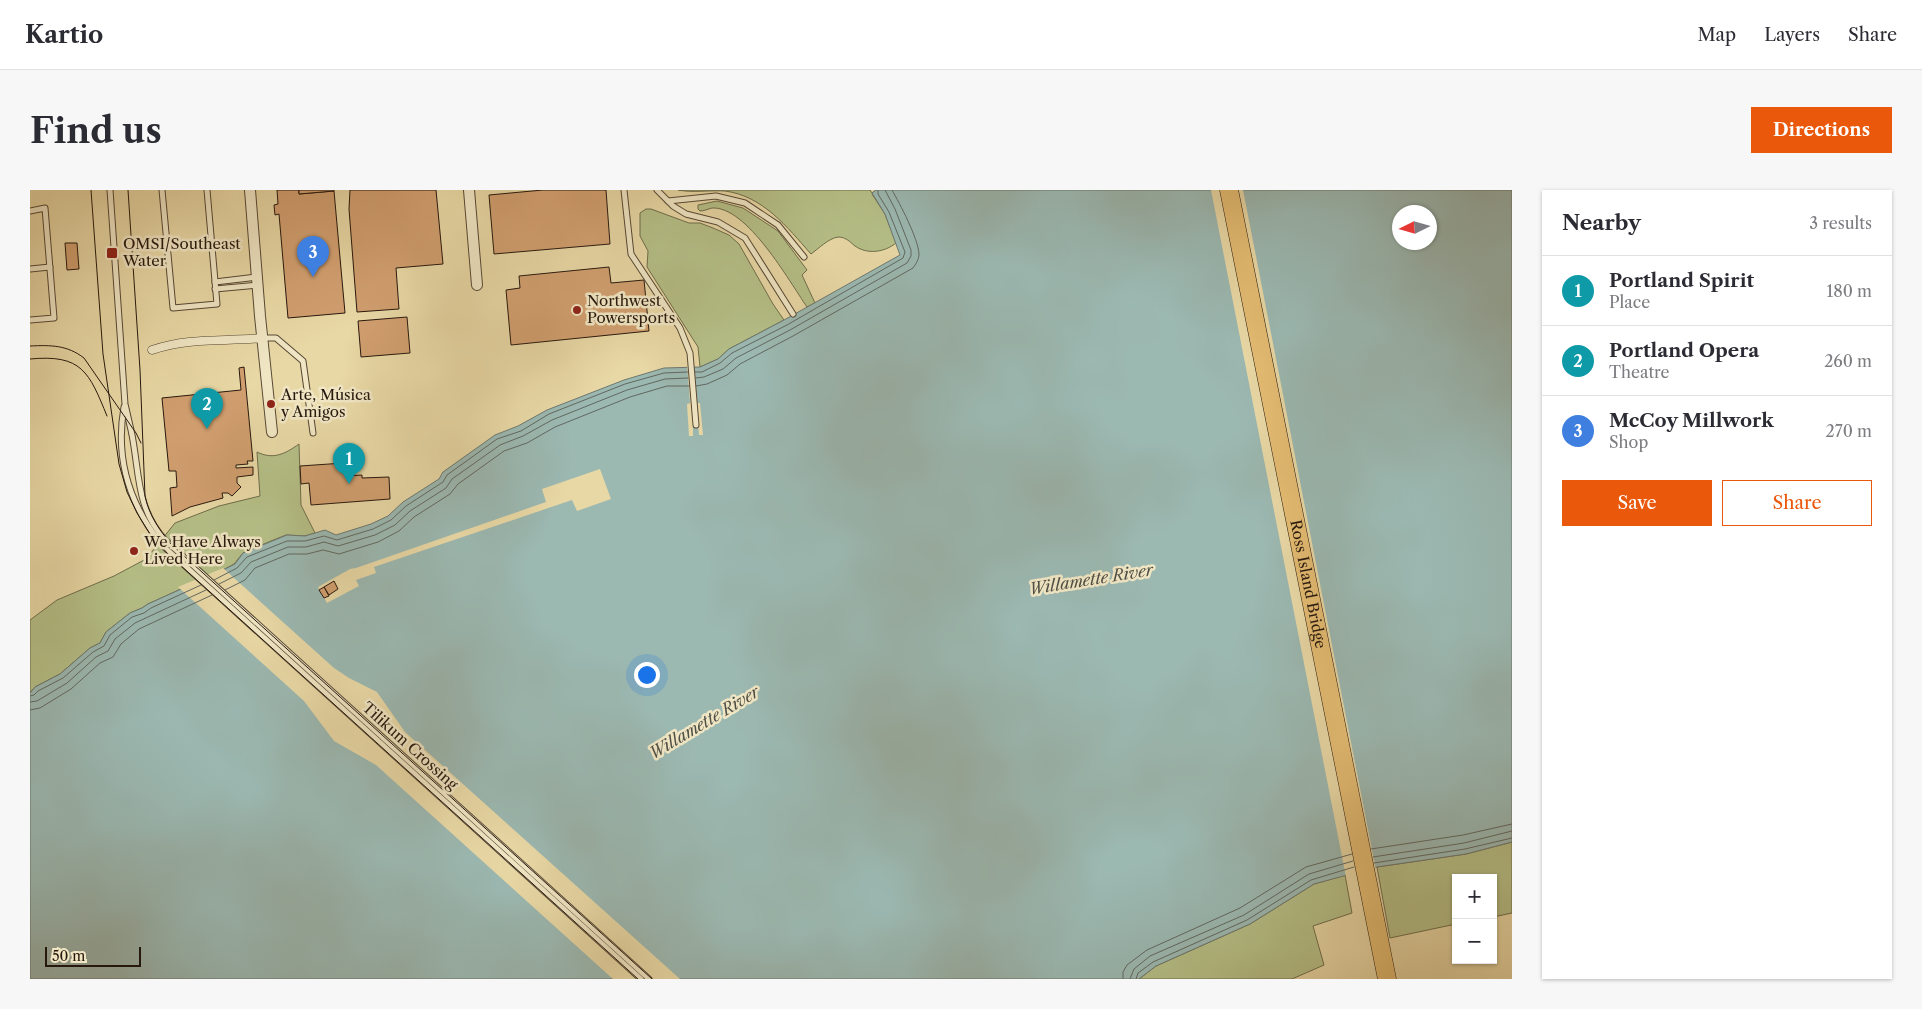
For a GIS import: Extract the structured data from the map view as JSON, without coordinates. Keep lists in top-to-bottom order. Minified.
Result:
{"streets":{"highway":["Ross Island Bridge"],"lane":["Tilikum Crossing"]},"water":["Willamette River"],"places":{"transit":["OMSI/Southeast Water"],"other":["Northwest Powersports","Arte, Música y Amigos","We Have Always Lived Here"]},"scale_bar":"50 m","north":"left","page":{"header":"Kartio","nav":["Map","Layers","Share"],"buttons":["Directions",["Save","Share"]],"title":"Find us","heading":["Nearby","3 results"],"pins":["3","2","1"],"list":[{"mark":"1","name":"Portland Spirit","note":"Place","value":"180 m"},{"mark":"2","name":"Portland Opera","note":"Theatre","value":"260 m"},{"mark":"3","name":"McCoy Millwork","note":"Shop","value":"270 m"}],"map_buttons":["+","−"],"scale":"50 m"}}
